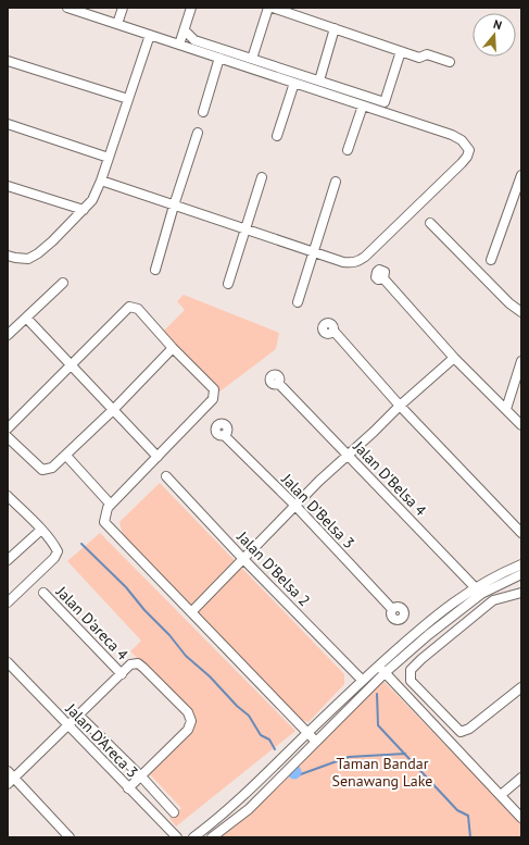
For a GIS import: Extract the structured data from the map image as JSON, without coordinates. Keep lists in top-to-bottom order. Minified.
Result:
{"streets":{"street":["Jalan D'Belsa 4","Jalan D'Belsa 3","Jalan D'Belsa 2","Jalan D'areca 4","Jalan D'Areca 3"]},"parks":["Taman Bandar Senawang Lake"],"north":"top"}
